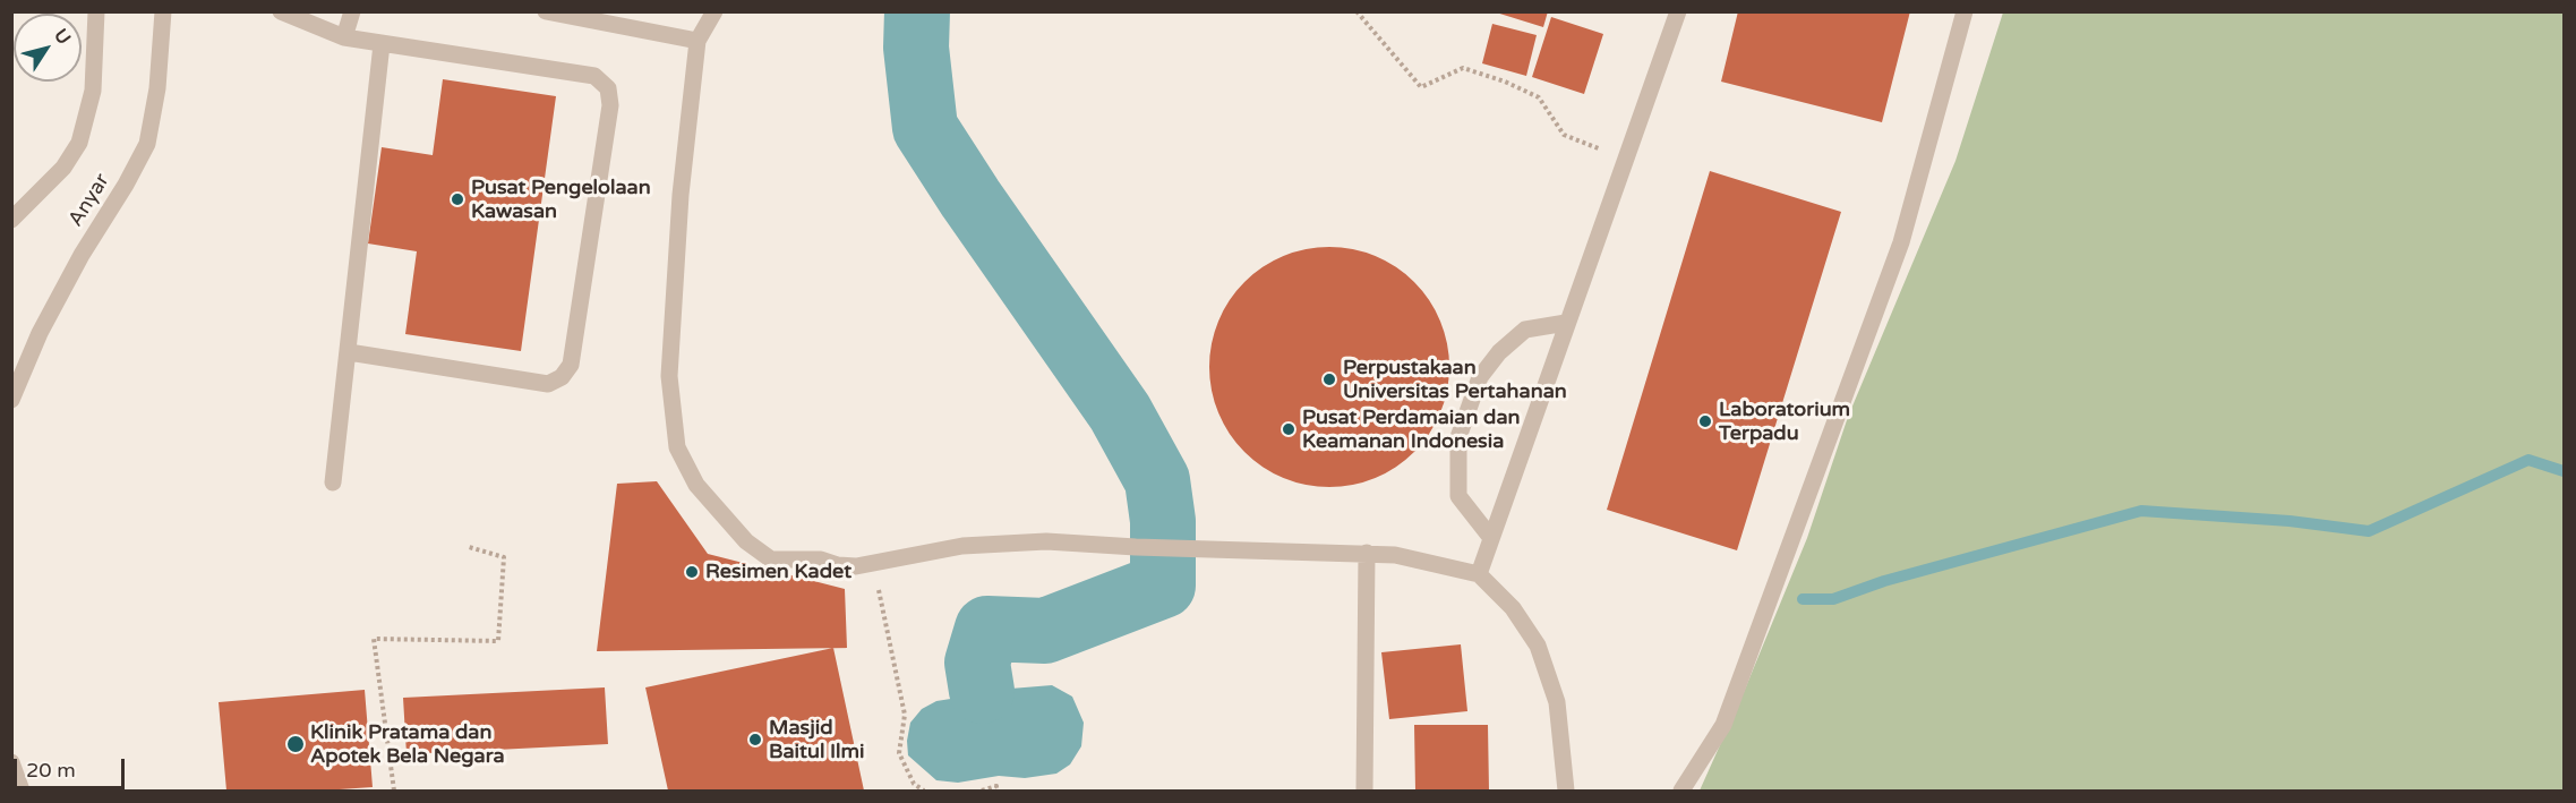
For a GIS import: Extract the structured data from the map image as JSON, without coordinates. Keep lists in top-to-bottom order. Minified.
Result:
{"streets":{"street":["Anyar"]},"places":["Pusat Pengelolaan Kawasan","Perpustakaan Universitas Pertahanan","Laboratorium Terpadu","Pusat Perdamaian dan Keamanan Indonesia","Resimen Kadet","Masjid Baitul Ilmi","Klinik Pratama dan Apotek Bela Negara"],"scale_bar":"20 m","north":"top right"}
